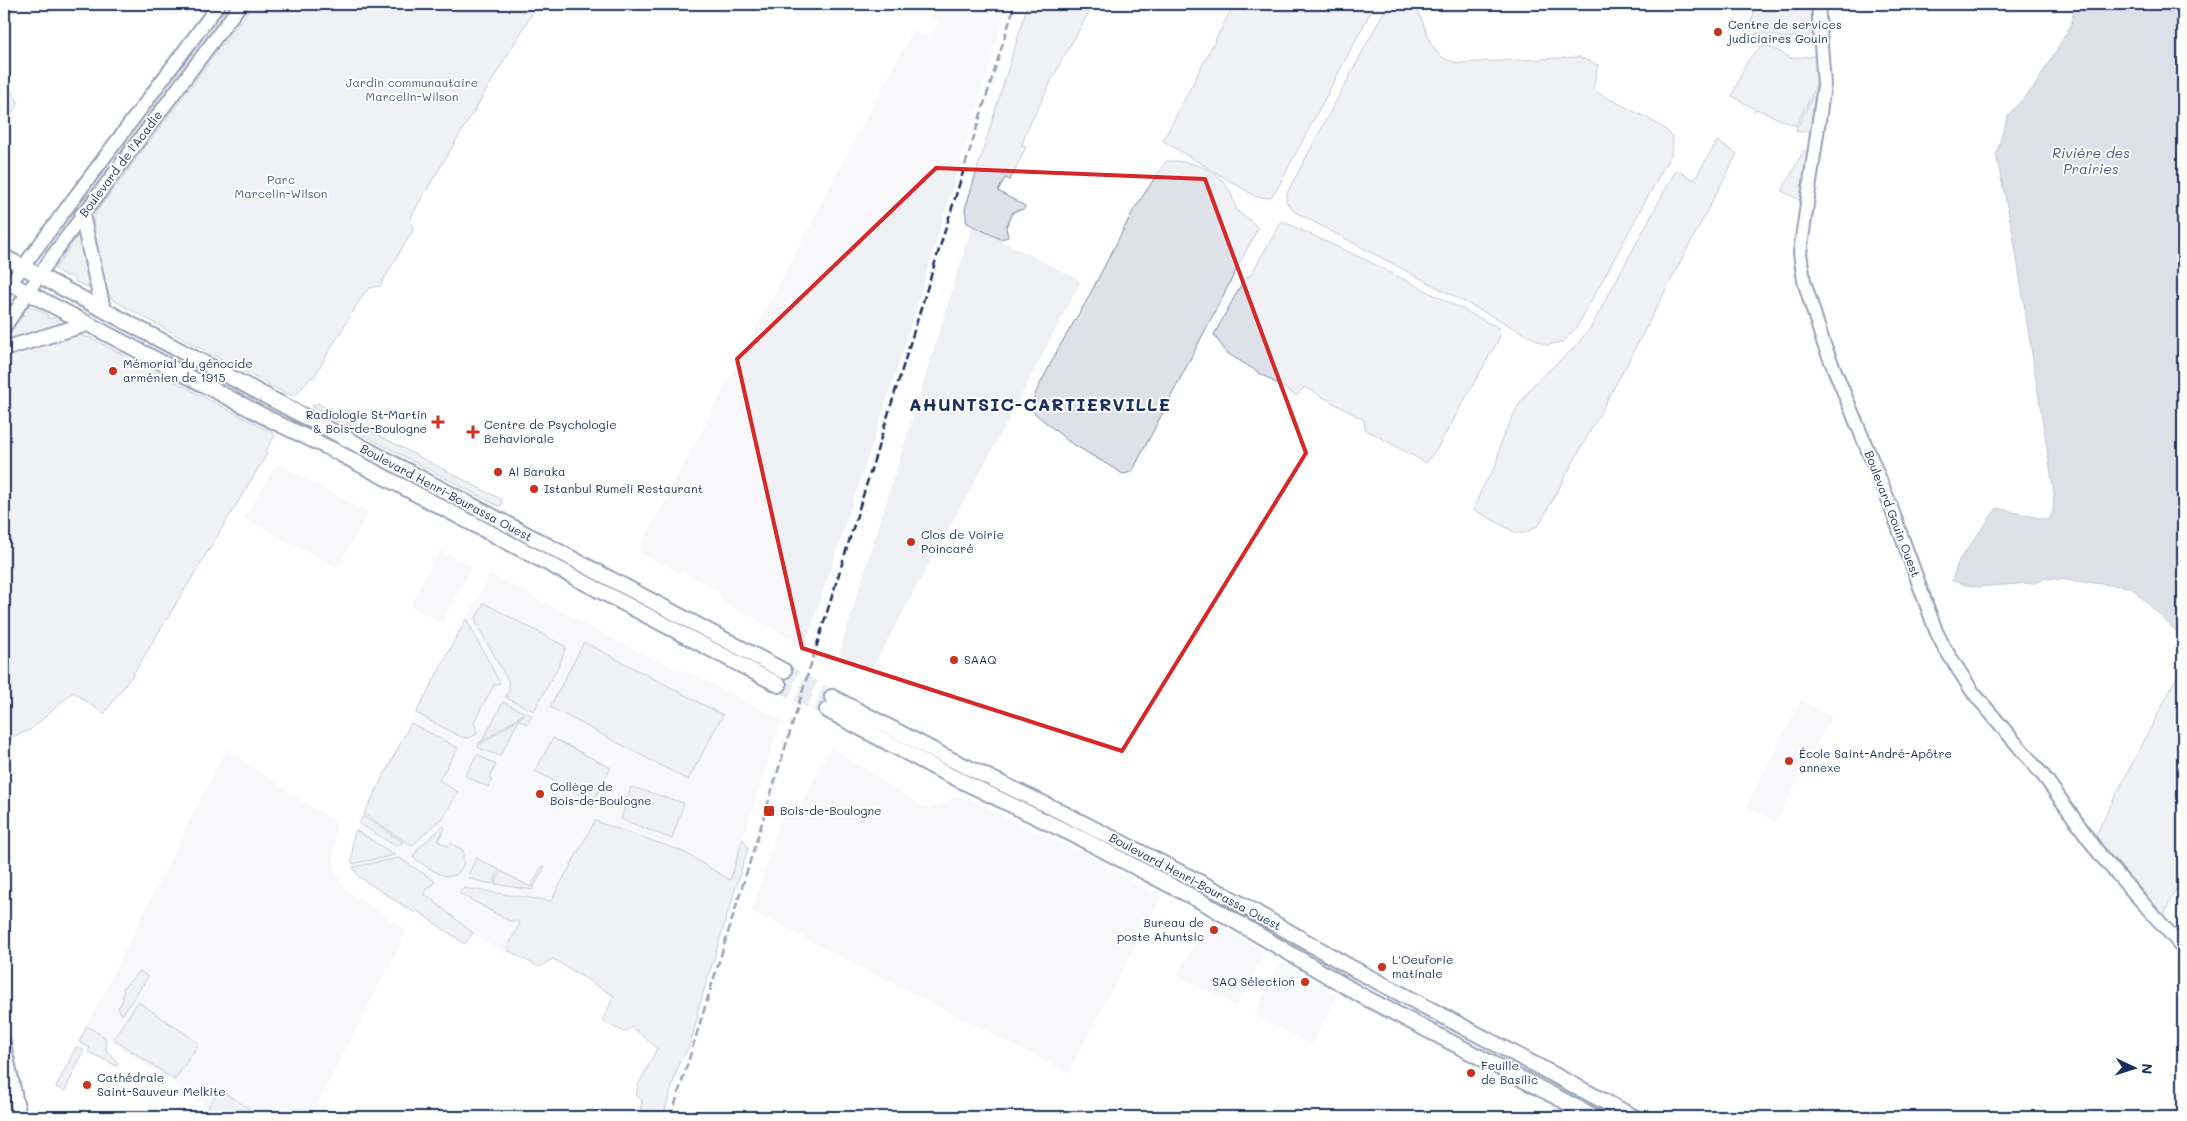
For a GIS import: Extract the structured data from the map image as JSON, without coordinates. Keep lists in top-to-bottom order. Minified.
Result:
{"streets":{"main road":["Boulevard Henri-Bourassa Ouest"],"street":["Boulevard de l'Acadie","Boulevard Gouin Ouest"]},"crossings":[["Boulevard de l'Acadie","Boulevard Henri-Bourassa Ouest"]],"districts":["AHUNTSIC-CARTIERVILLE"],"water":["Rivière des Prairies"],"parks":["Jardin communautaire Marcelin-Wilson","Parc Marcelin-Wilson"],"places":{"other":["Centre de services judiciaires Gouin","Mémorial du génocide arménien de 1915","Al Baraka","Istanbul Rumeli Restaurant","Clos de Voirie Poincaré","SAAQ","École Saint-André-Apôtre annexe","Collège de Bois-de-Boulogne","Bureau de poste Ahuntsic","L'Oeuforie matinale","SAQ Sélection","Feuille de Basilic","Cathédrale Saint-Sauveur Melkite"],"health":["Radiologie St-Martin & Bois-de-Boulogne","Centre de Psychologie Behaviorale"],"transit":["Bois-de-Boulogne"]},"north":"right"}
